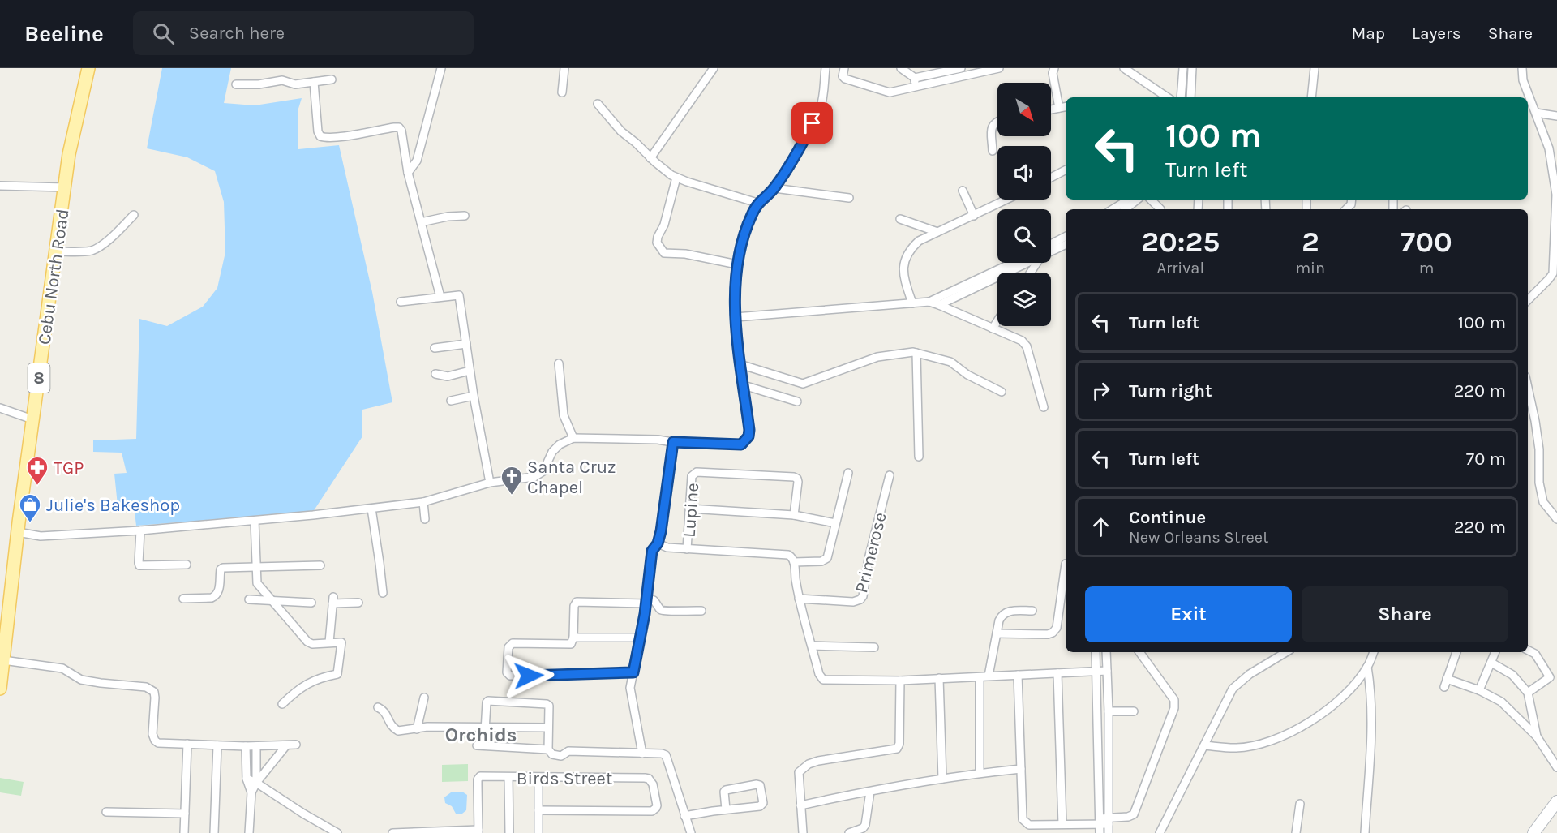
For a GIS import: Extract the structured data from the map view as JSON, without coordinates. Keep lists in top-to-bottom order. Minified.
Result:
{"streets":{"main road":["Cebu North Road","8"],"street":["Lupine","Primerose","Birds Street"]},"districts":["Orchids"],"places":{"pharmacy":["TGP"],"church":["Santa Cruz Chapel"],"shop":["Julie's Bakeshop"]},"north":"bottom right","page":{"header":"Beeline","search":"Search here","nav":["Map","Layers","Share"],"turn":["100 m","Turn left"],"eta":["20:25","Arrival","2","min","700","m"],"list":[{"name":"Turn left","value":"100 m"},{"name":"Turn right","value":"220 m"},{"name":"Turn left","value":"70 m"},{"name":"Continue","note":"New Orleans Street","value":"220 m"}],"buttons":["Exit","Share"]}}
